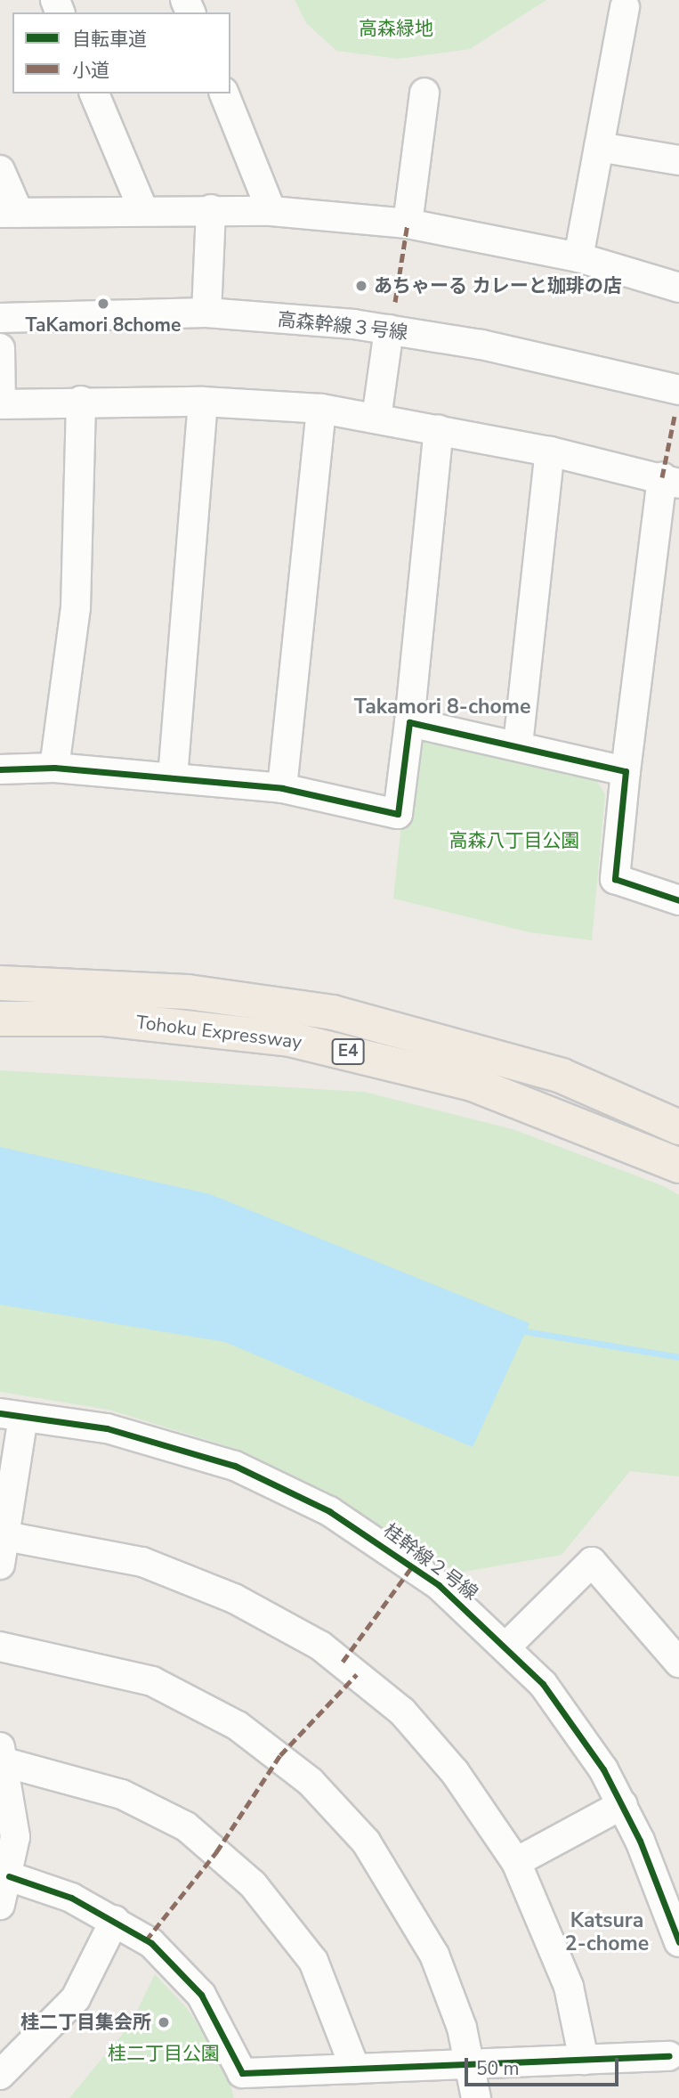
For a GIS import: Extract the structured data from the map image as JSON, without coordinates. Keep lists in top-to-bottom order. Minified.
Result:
{"streets":{"highway":["Tohoku Expressway","E4"],"street":["高森幹線３号線","桂幹線２号線"]},"districts":["Takamori 8-chome","Katsura 2-chome"],"parks":["高森緑地","高森八丁目公園","桂二丁目公園"],"places":["あちゃーる カレーと珈琲の店","TaKamori 8chome","桂二丁目集会所"],"legend":["自転車道","小道"],"scale_bar":"50 m"}
